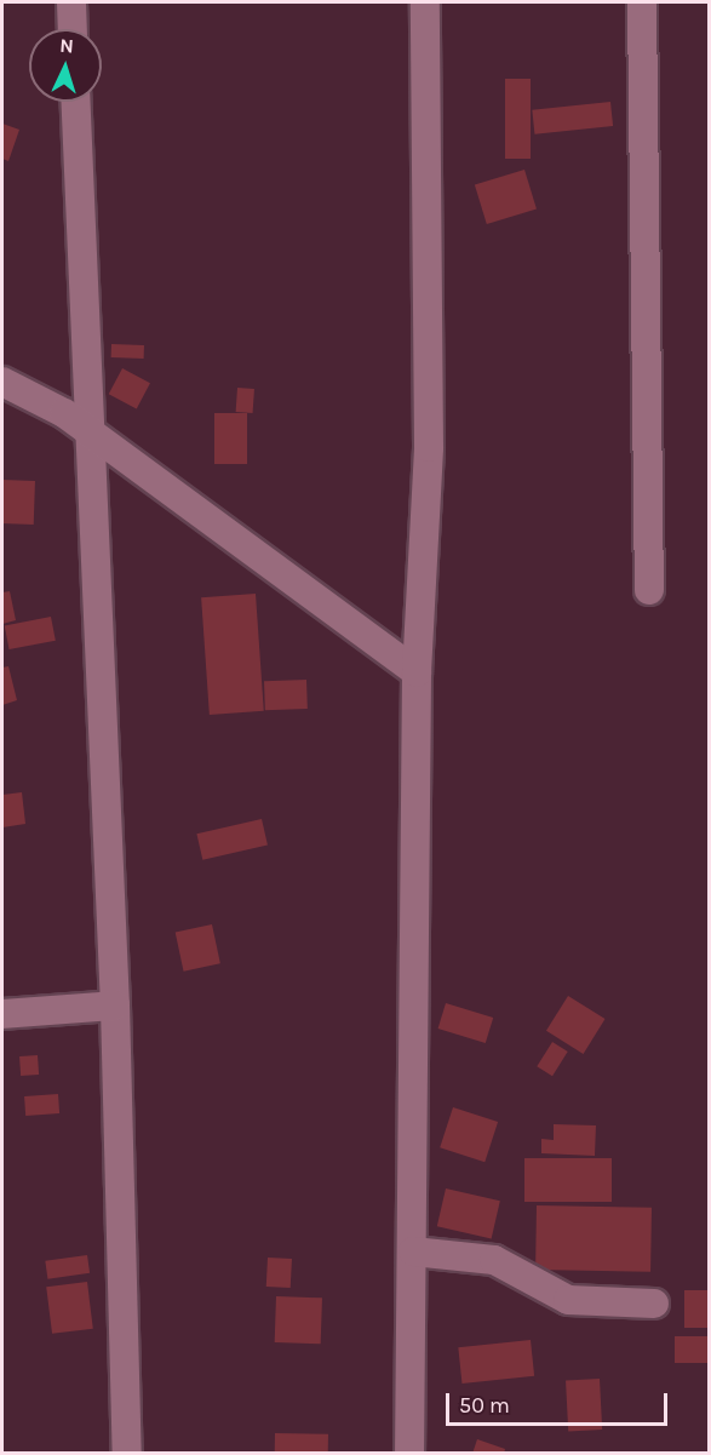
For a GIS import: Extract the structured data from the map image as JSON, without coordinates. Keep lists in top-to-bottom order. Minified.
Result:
{"scale_bar":"50 m","north":"top"}
